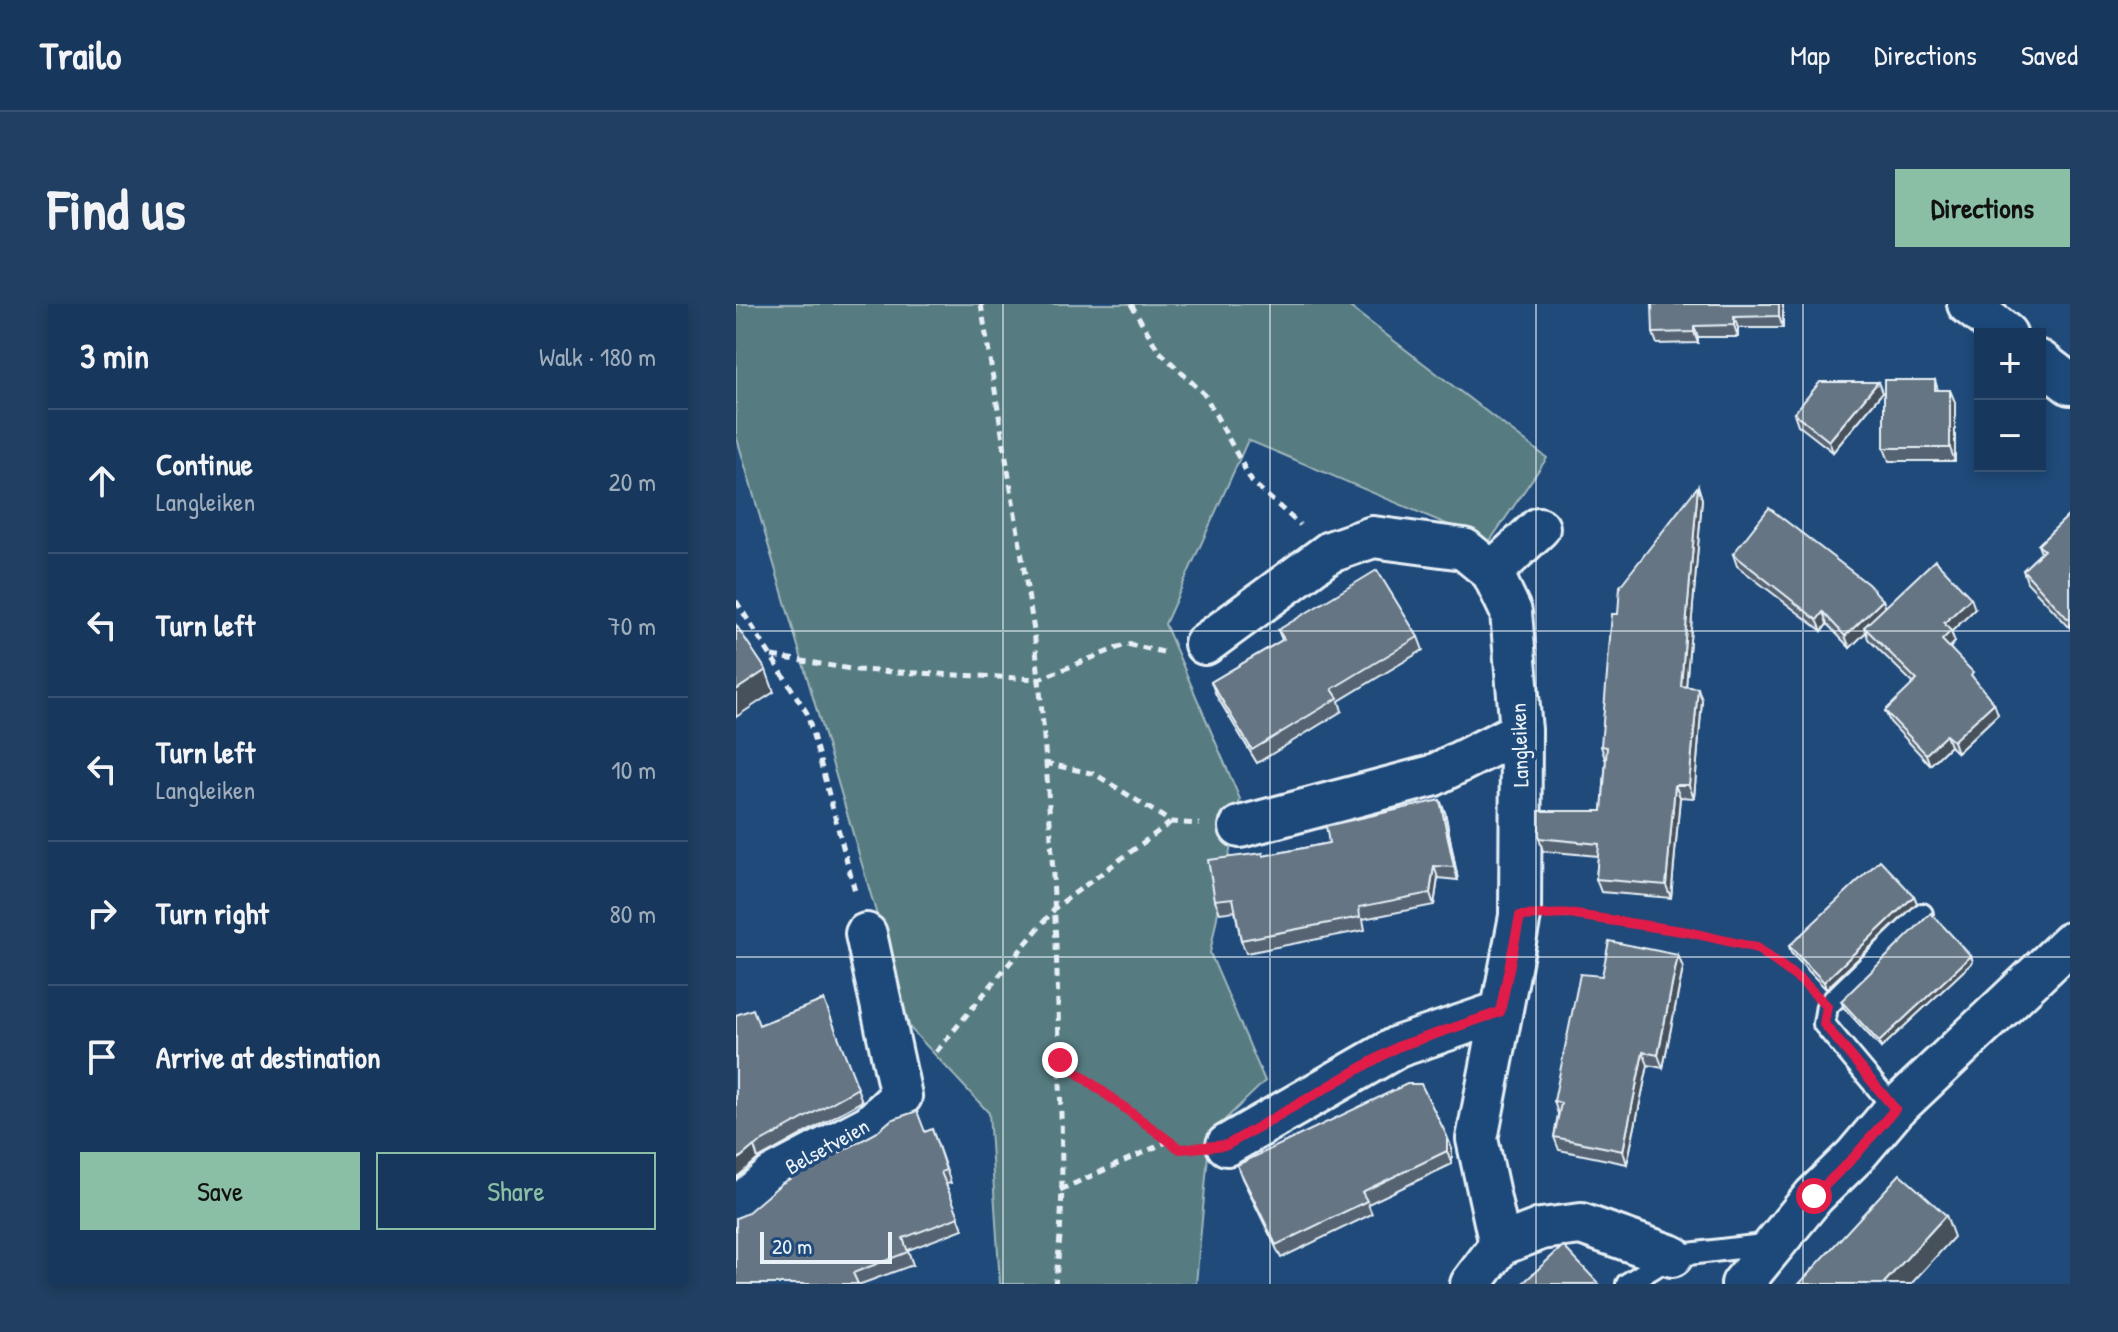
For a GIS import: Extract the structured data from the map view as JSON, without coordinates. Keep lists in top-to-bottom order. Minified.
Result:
{"streets":{"street":["Langleiken","Belsetveien"]},"scale_bar":"20 m","page":{"header":"Trailo","nav":["Map","Directions","Saved"],"buttons":["Directions",["Save","Share"]],"title":"Find us","heading":["3 min","Walk · 180 m"],"map_buttons":["+","−"],"list":[["Continue","Langleiken","20 m"],["Turn left","70 m"],["Turn left","Langleiken","10 m"],["Turn right","80 m"],"Arrive at destination"],"scale":"20 m"}}
